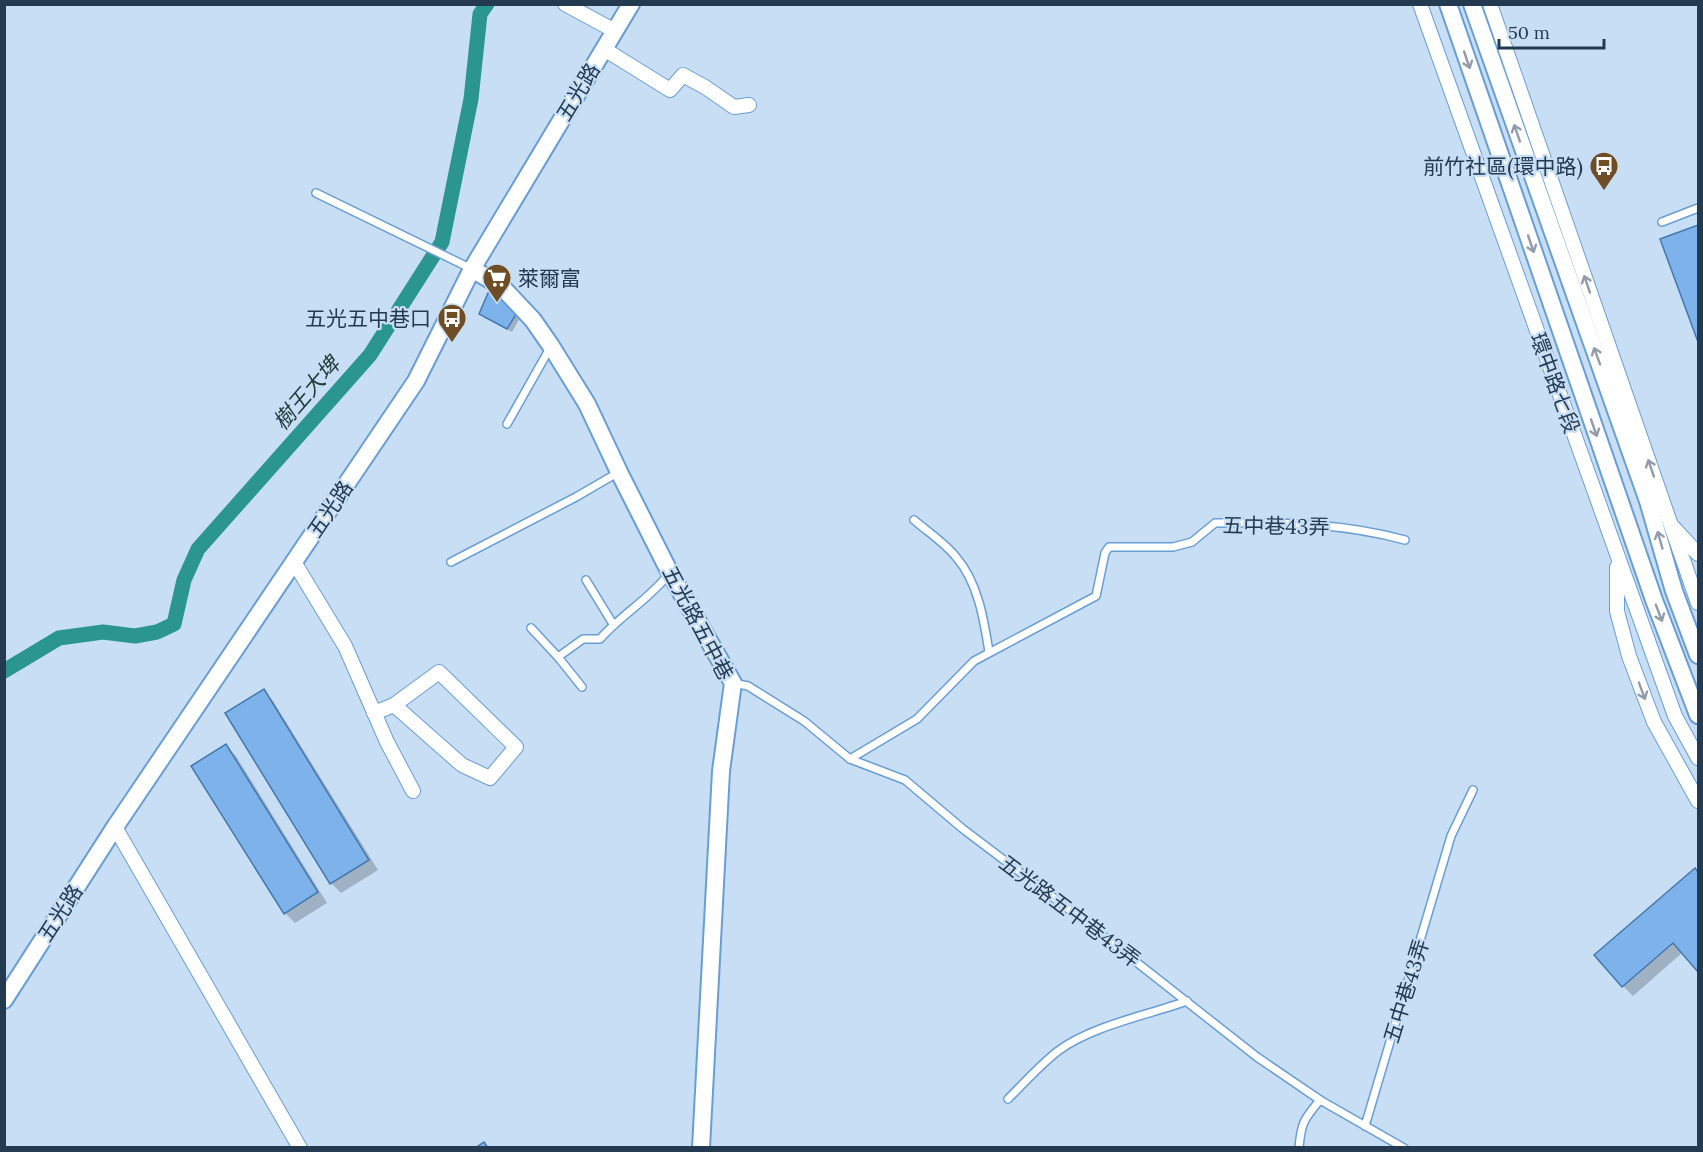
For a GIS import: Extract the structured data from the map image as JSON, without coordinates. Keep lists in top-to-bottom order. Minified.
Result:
{"streets":{"street":["五光路","環中路七段","五光路五中巷"],"lane":["五中巷43弄","五光路五中巷43弄"]},"crossings":[["五光路","五光路五中巷"],["五中巷43弄","五光路五中巷43弄"],["五光路五中巷","五光路五中巷43弄"]],"water":["樹王大埤"],"places":{"bus stop":["前竹社區(環中路)","五光五中巷口"],"supermarket":["萊爾富"]},"scale_bar":"50 m"}
